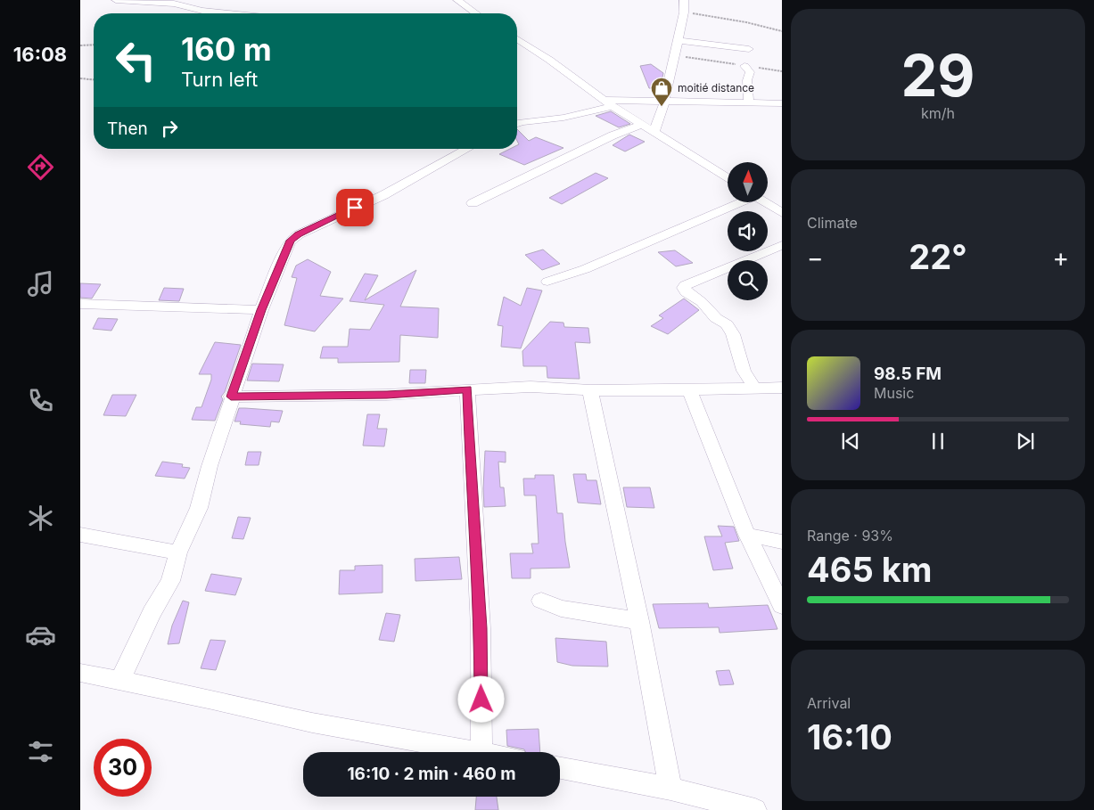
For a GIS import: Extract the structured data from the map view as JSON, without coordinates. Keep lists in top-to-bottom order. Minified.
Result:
{"places":{"shop":["moitié distance"]},"north":"top","page":{"tabs":"16:08","tile":[["29","km/h"],"Climate",["Range · 93%","465 km"],["Arrival","16:10"]],"turn":["160 m","Turn left"],"then":"Then","heat":["−","22°","+"],"song":["98.5 FM","Music"],"limit":"30","trip":"16:10 · 2 min · 460 m"}}
